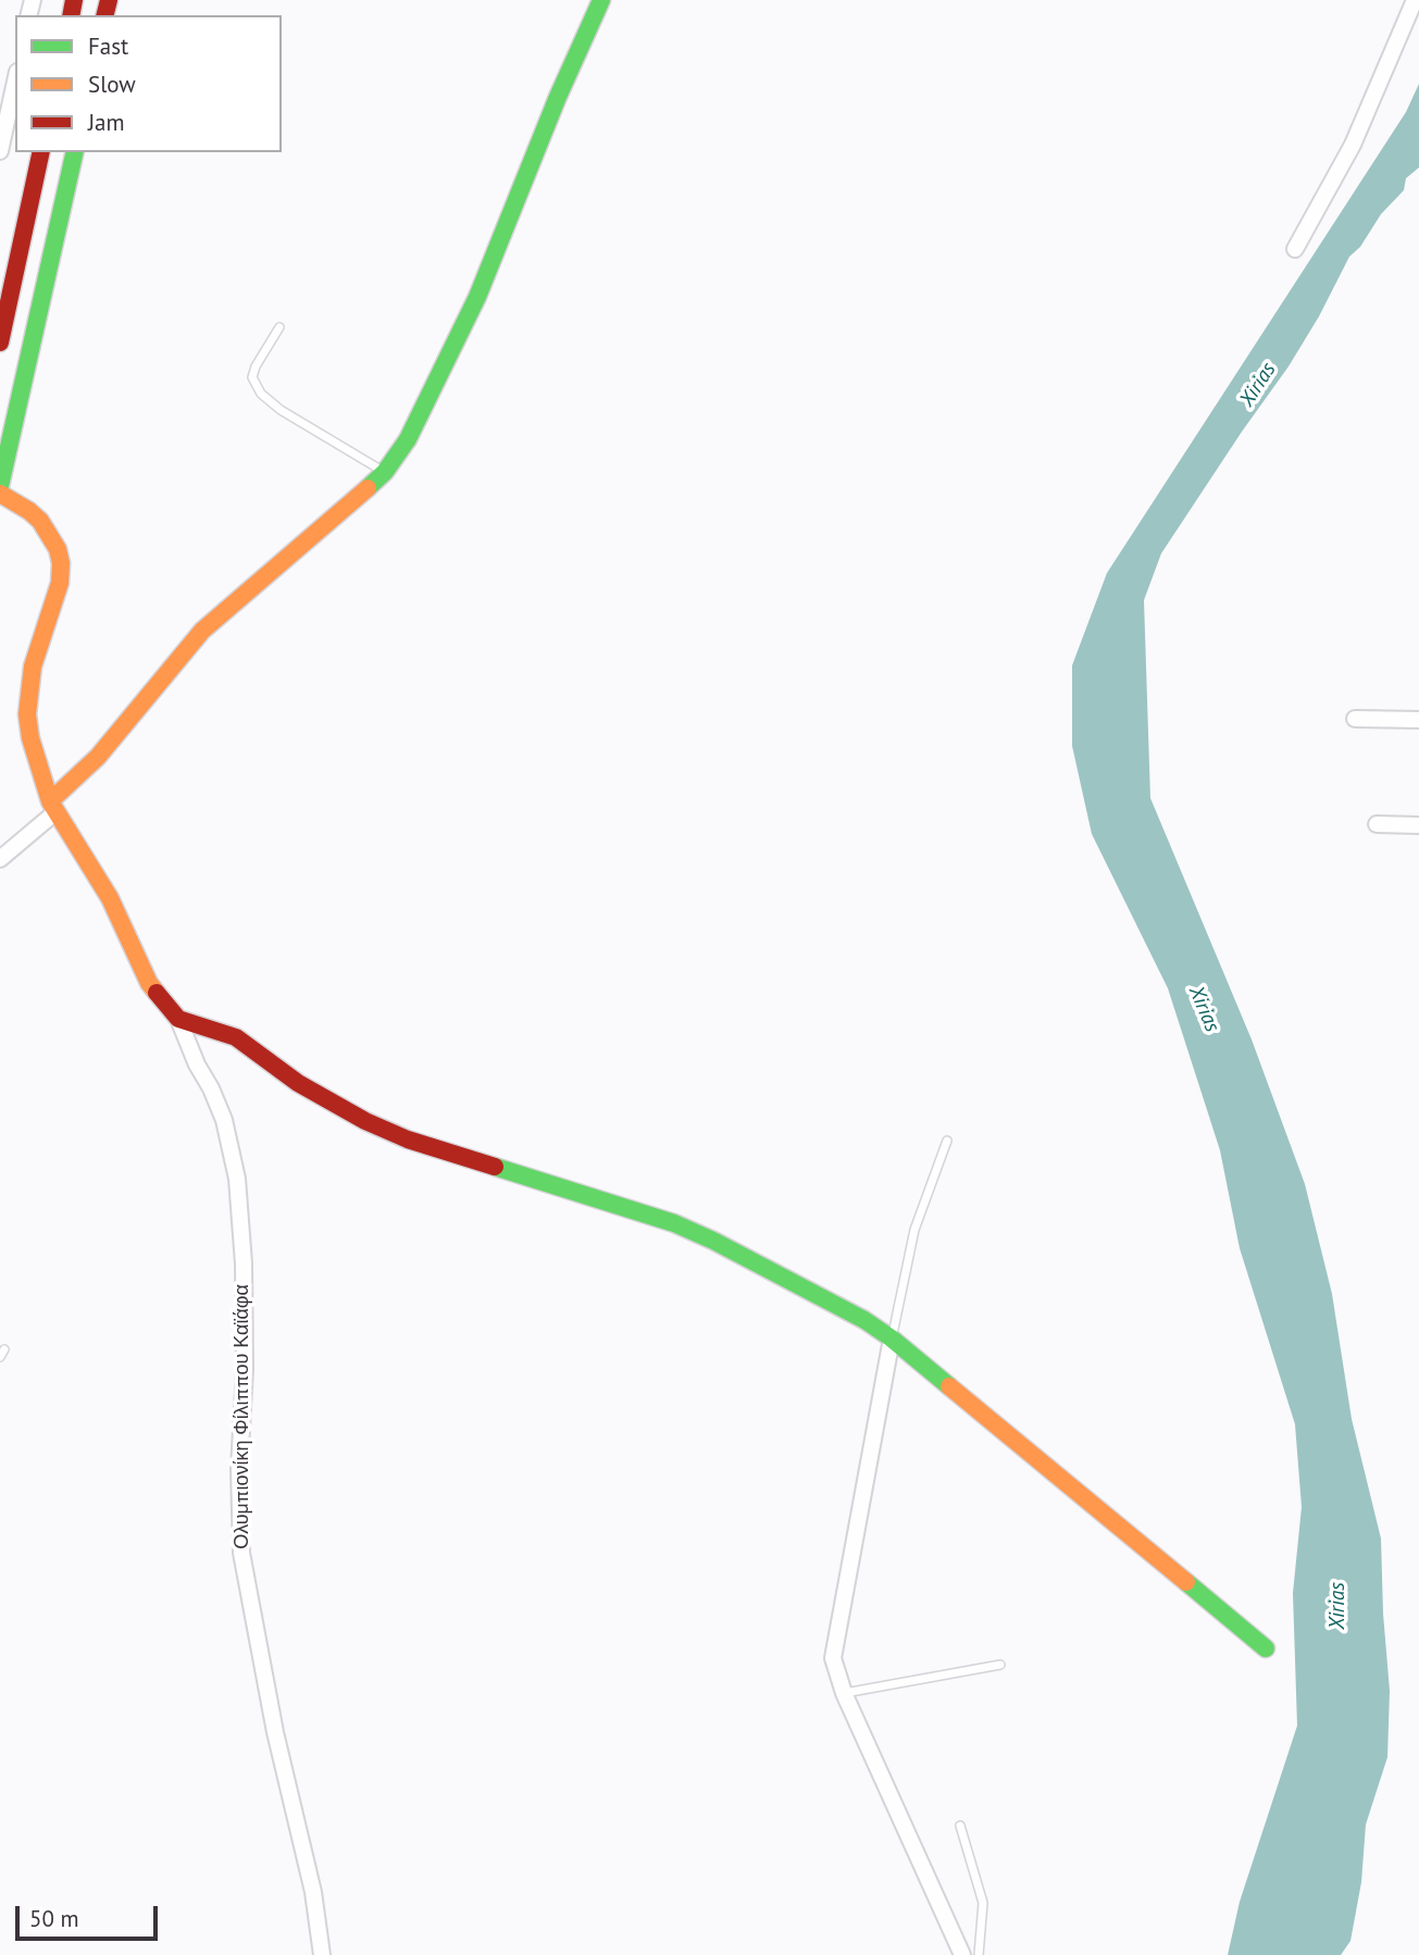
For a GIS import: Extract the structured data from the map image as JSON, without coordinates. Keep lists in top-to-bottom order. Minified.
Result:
{"streets":{"street":["Ολυμπιονίκη Φίλιππου Καϊάφα"]},"water":["Xirias"],"legend":["Fast","Slow","Jam"],"scale_bar":"50 m"}
